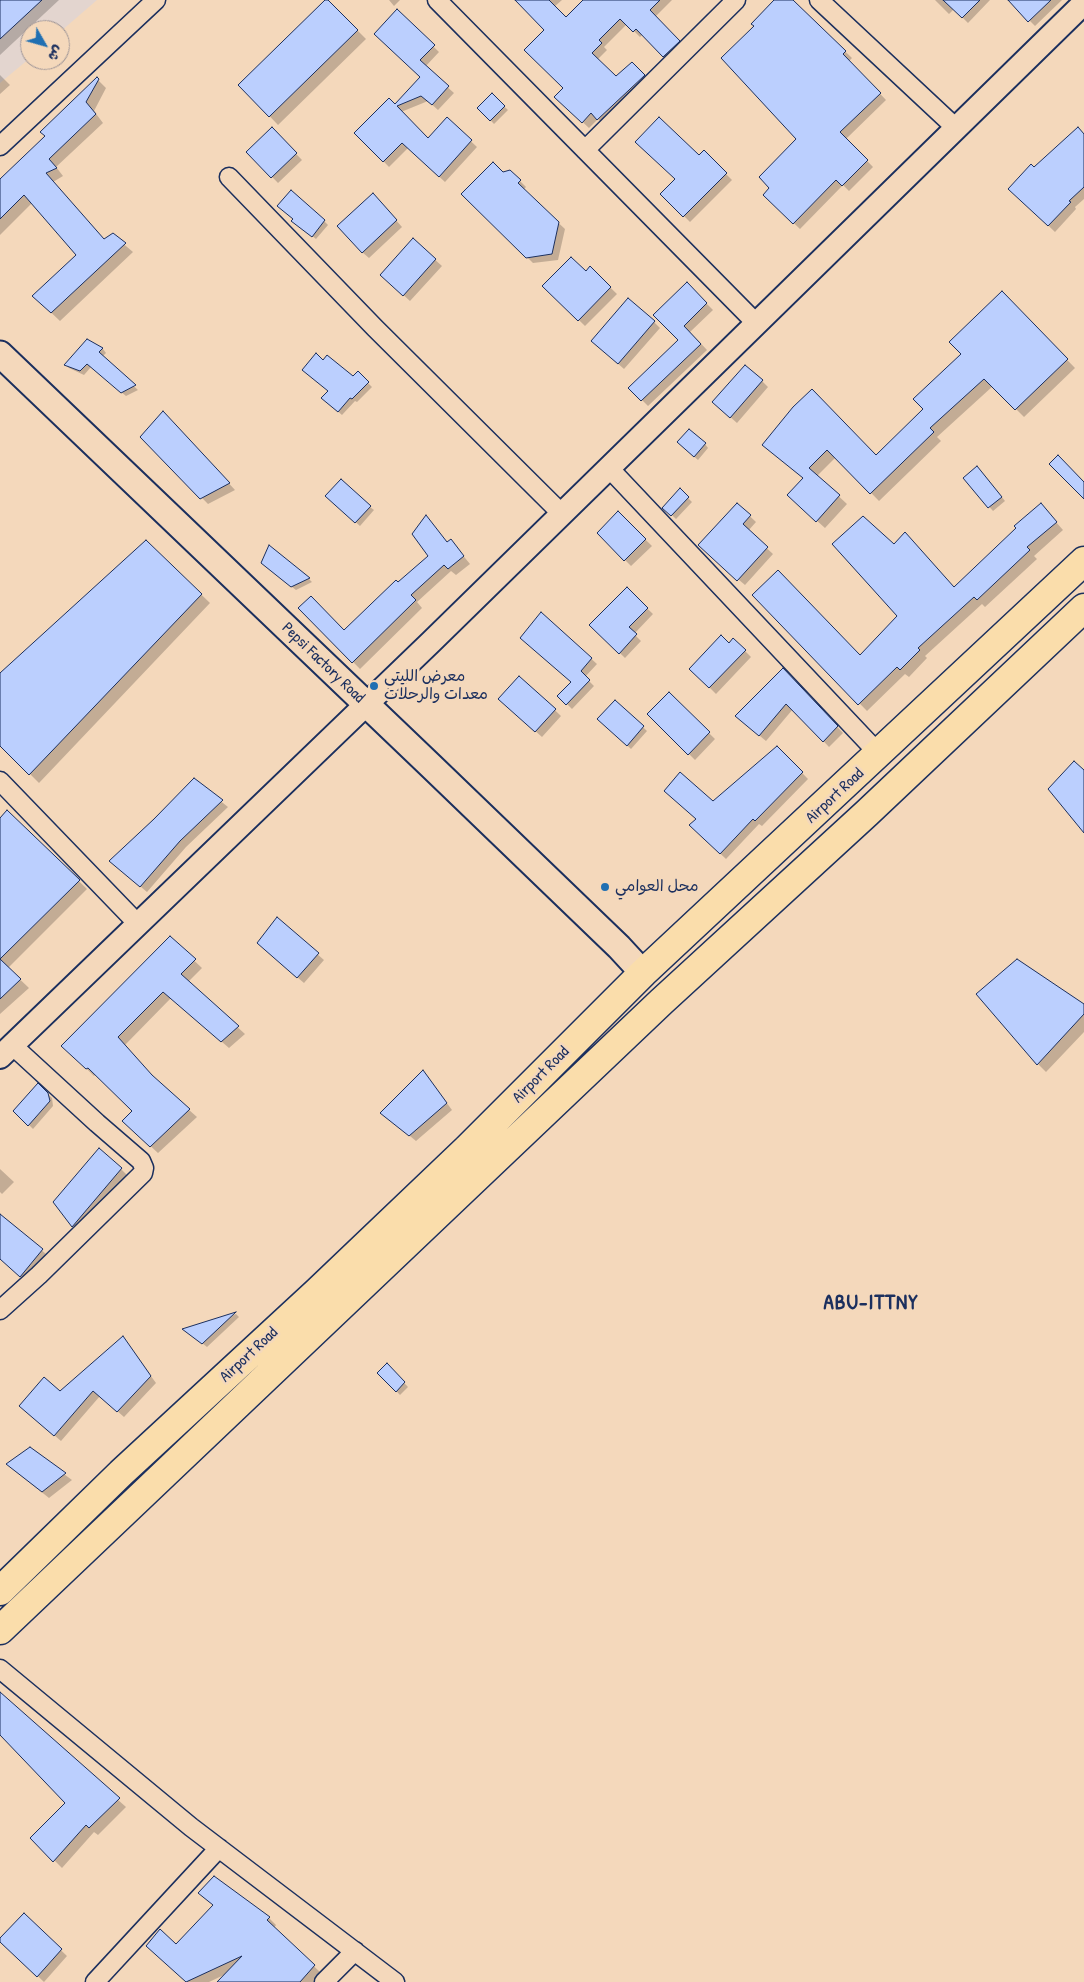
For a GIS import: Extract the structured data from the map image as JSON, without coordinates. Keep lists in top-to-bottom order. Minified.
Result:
{"streets":{"highway":["Airport Road"],"main road":["Pepsi Factory Road"]},"crossings":[["Pepsi Factory Road","Airport Road"]],"districts":["ABU-ITTNY"],"places":["معرض الليتي معدات والرحلات","محل العوامي"],"north":"bottom right"}
